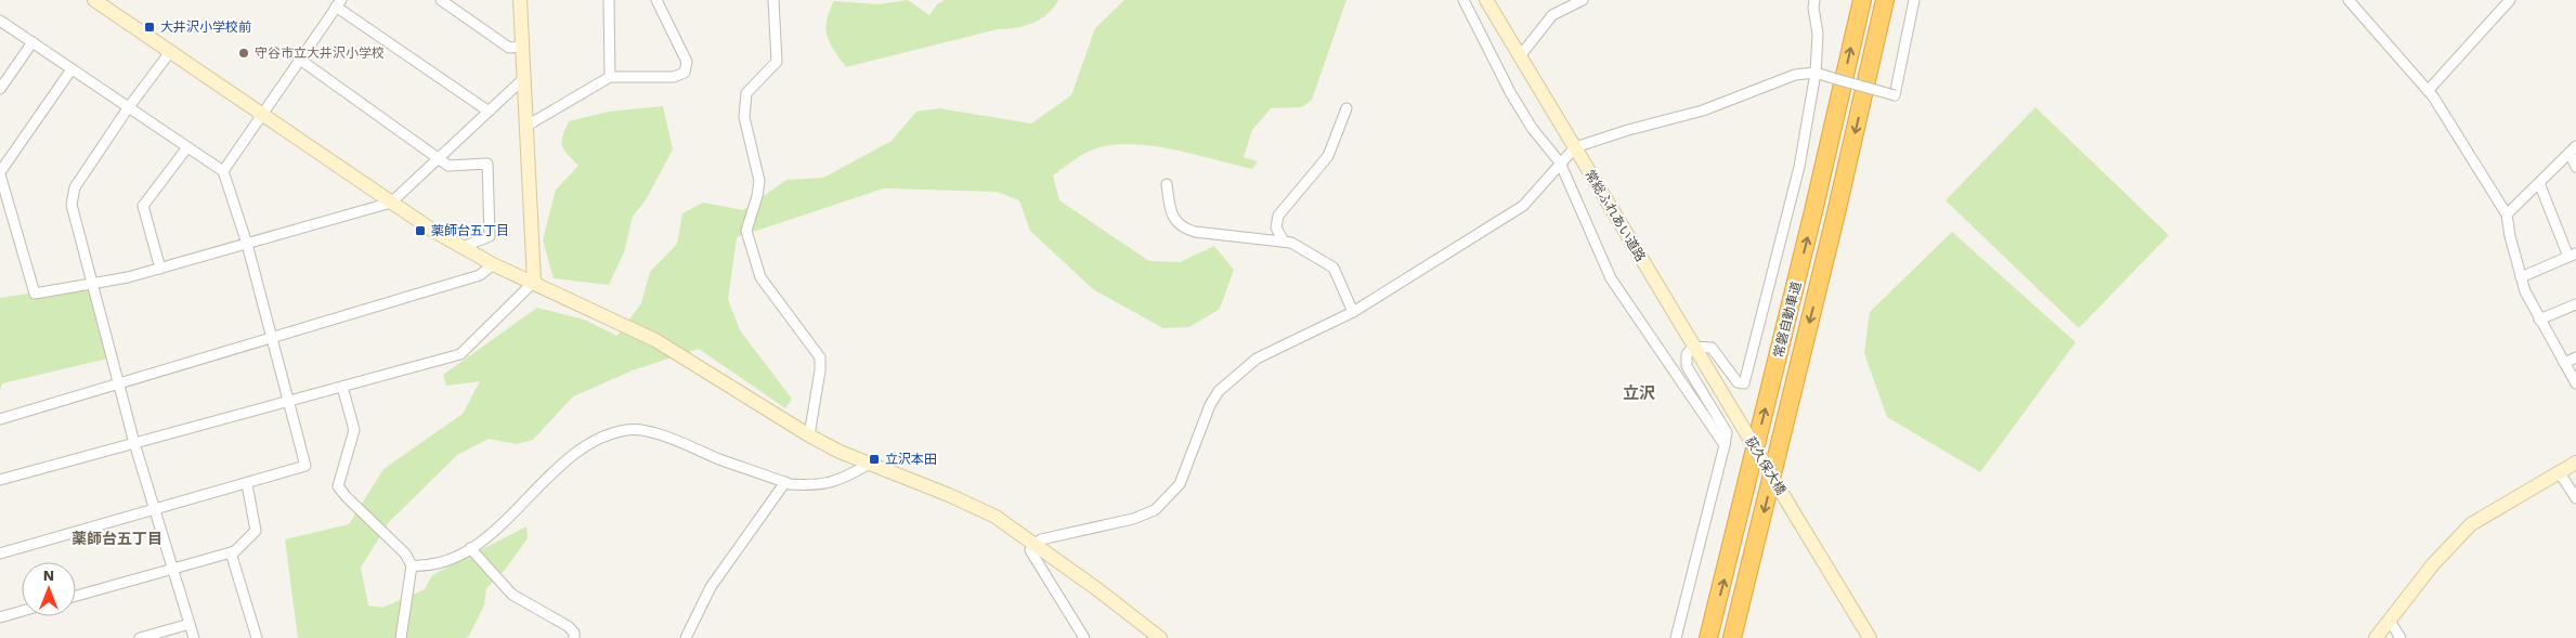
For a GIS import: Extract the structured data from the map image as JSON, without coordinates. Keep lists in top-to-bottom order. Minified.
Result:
{"streets":{"highway":["常磐自動車道"],"street":["常総ふれあい道路","荻久保大橋"]},"crossings":[["常総ふれあい道路","荻久保大橋"]],"districts":["立沢","薬師台五丁目"],"places":{"transit":["大井沢小学校前","薬師台五丁目","立沢本田"],"other":["守谷市立大井沢小学校"]},"north":"top"}
